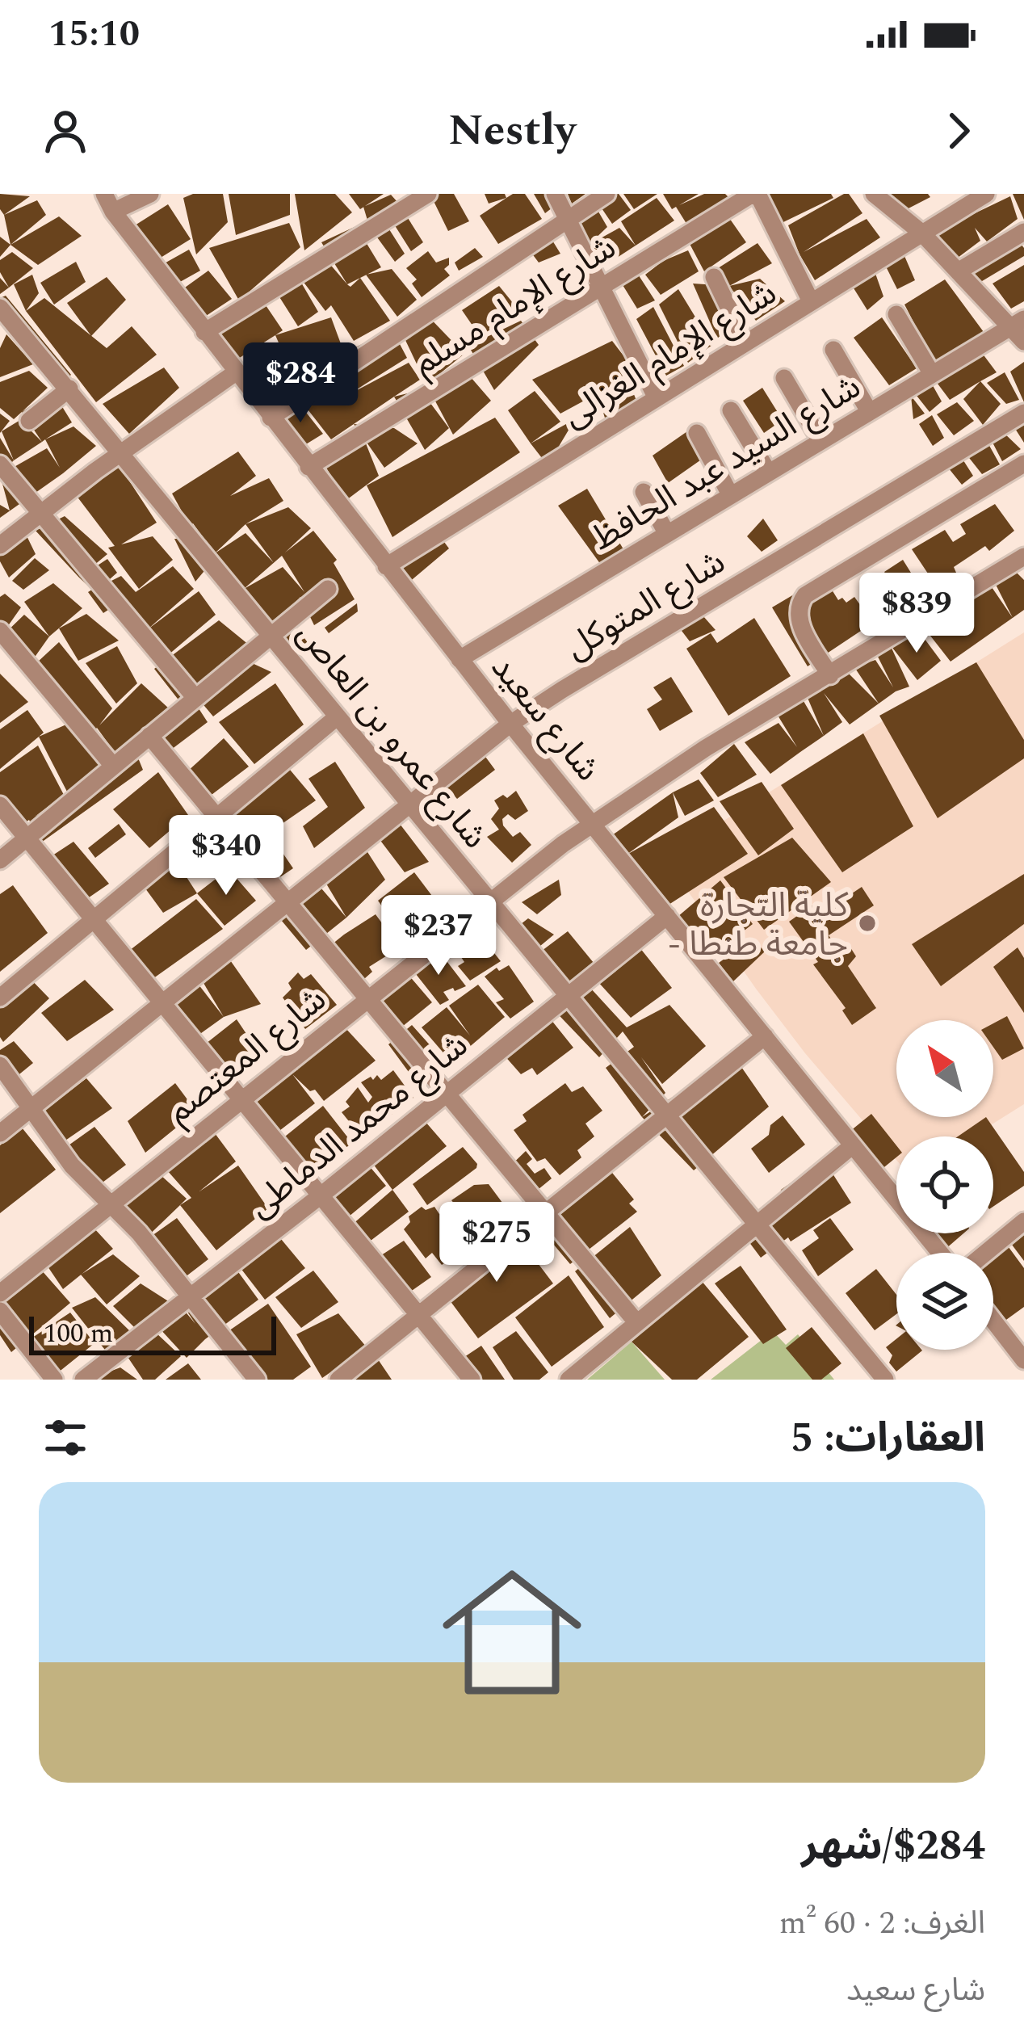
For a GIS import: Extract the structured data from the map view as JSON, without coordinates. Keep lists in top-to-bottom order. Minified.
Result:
{"streets":{"street":["شارع الإمام مسلم","شارع الإمام الغزالى","شارع السيد عبد الحافظ","شارع المتوكل","شارع سعيد","شارع عمرو بن العاص","شارع المعتصم","شارع محمد الدماطى"]},"crossings":[["شارع الإمام مسلم","شارع سعيد"],["شارع الإمام الغزالى","شارع سعيد"],["شارع السيد عبد الحافظ","شارع سعيد"],["شارع المتوكل","شارع سعيد"],["شارع المتوكل","شارع عمرو بن العاص"],["شارع سعيد","شارع المعتصم"],["شارع سعيد","شارع محمد الدماطى"],["شارع عمرو بن العاص","شارع المعتصم"],["شارع عمرو بن العاص","شارع محمد الدماطى"]],"places":["كلية التجارة - جامعة طنطا"],"scale_bar":"100 m","north":"top left","page":{"status":"15:10","header":"Nestly","price":["$284","$839","$340","$237","$275"],"scale":"100 m","heading":"العقارات: 5","list":[{"name":"$284/شهر","note":"الغرف: 2 · 60 m² · شارع سعيد"}]}}
